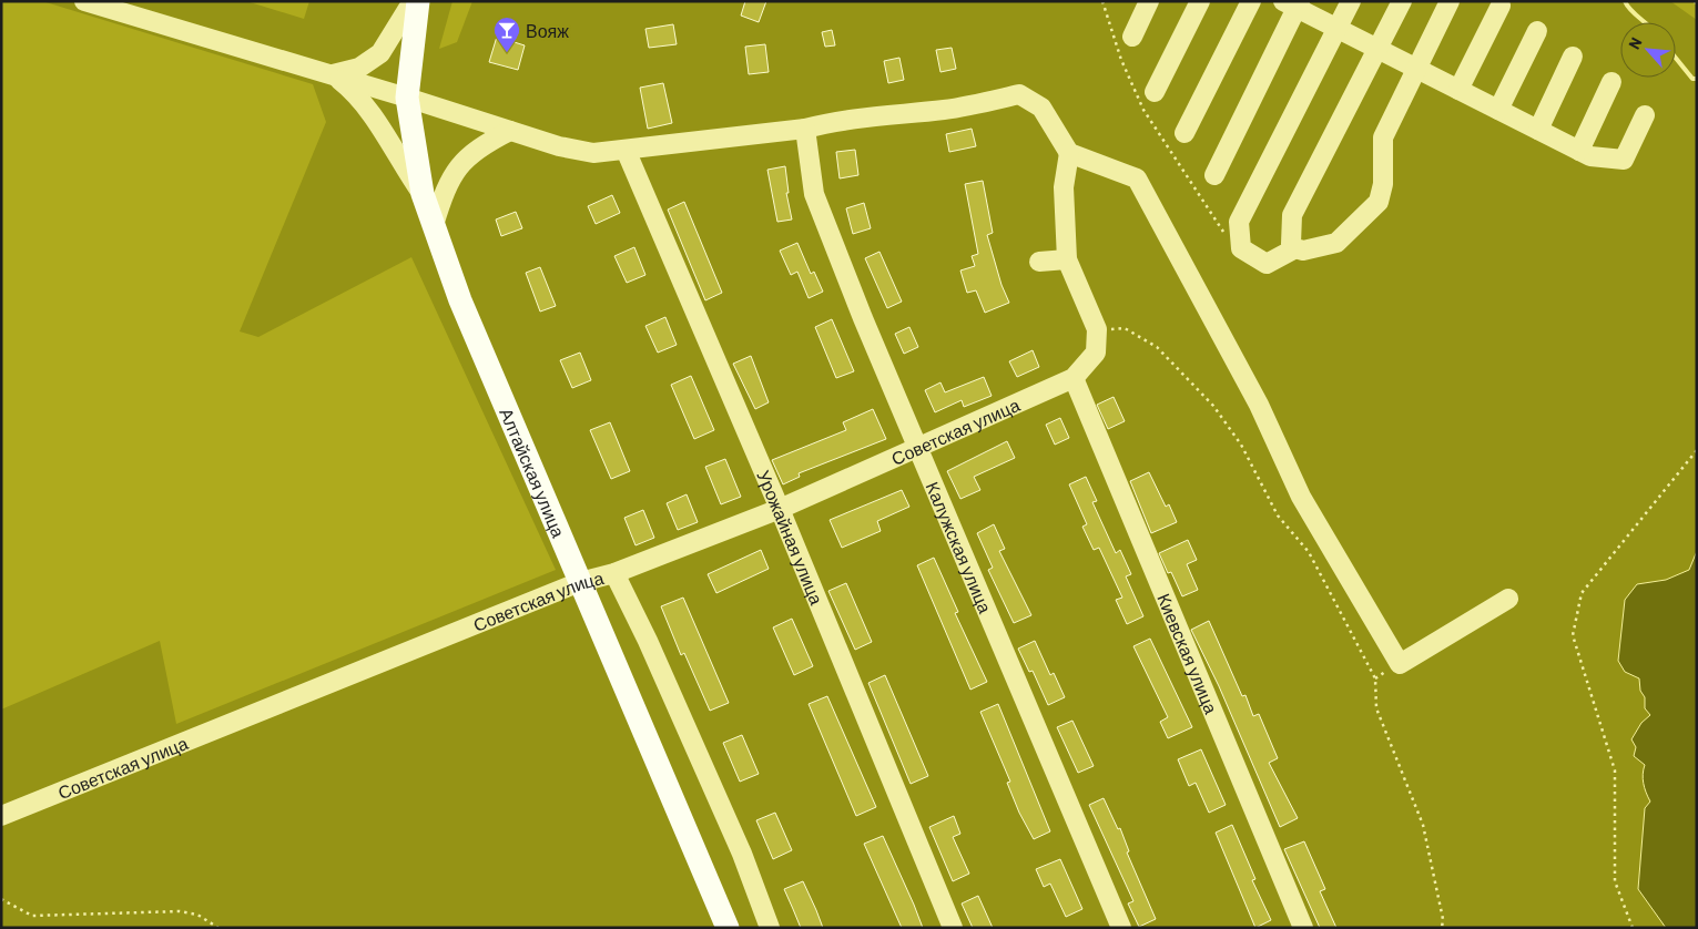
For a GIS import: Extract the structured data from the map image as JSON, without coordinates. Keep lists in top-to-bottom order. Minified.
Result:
{"streets":{"main road":["Алтайская улица"],"street":["Советская улица","Урожайная улица","Калужская улица","Киевская улица"]},"crossings":[["Советская улица","Алтайская улица"],["Советская улица","Урожайная улица"],["Советская улица","Калужская улица"],["Советская улица","Киевская улица"]],"places":{"bar":["Вояж"]},"north":"top left"}
